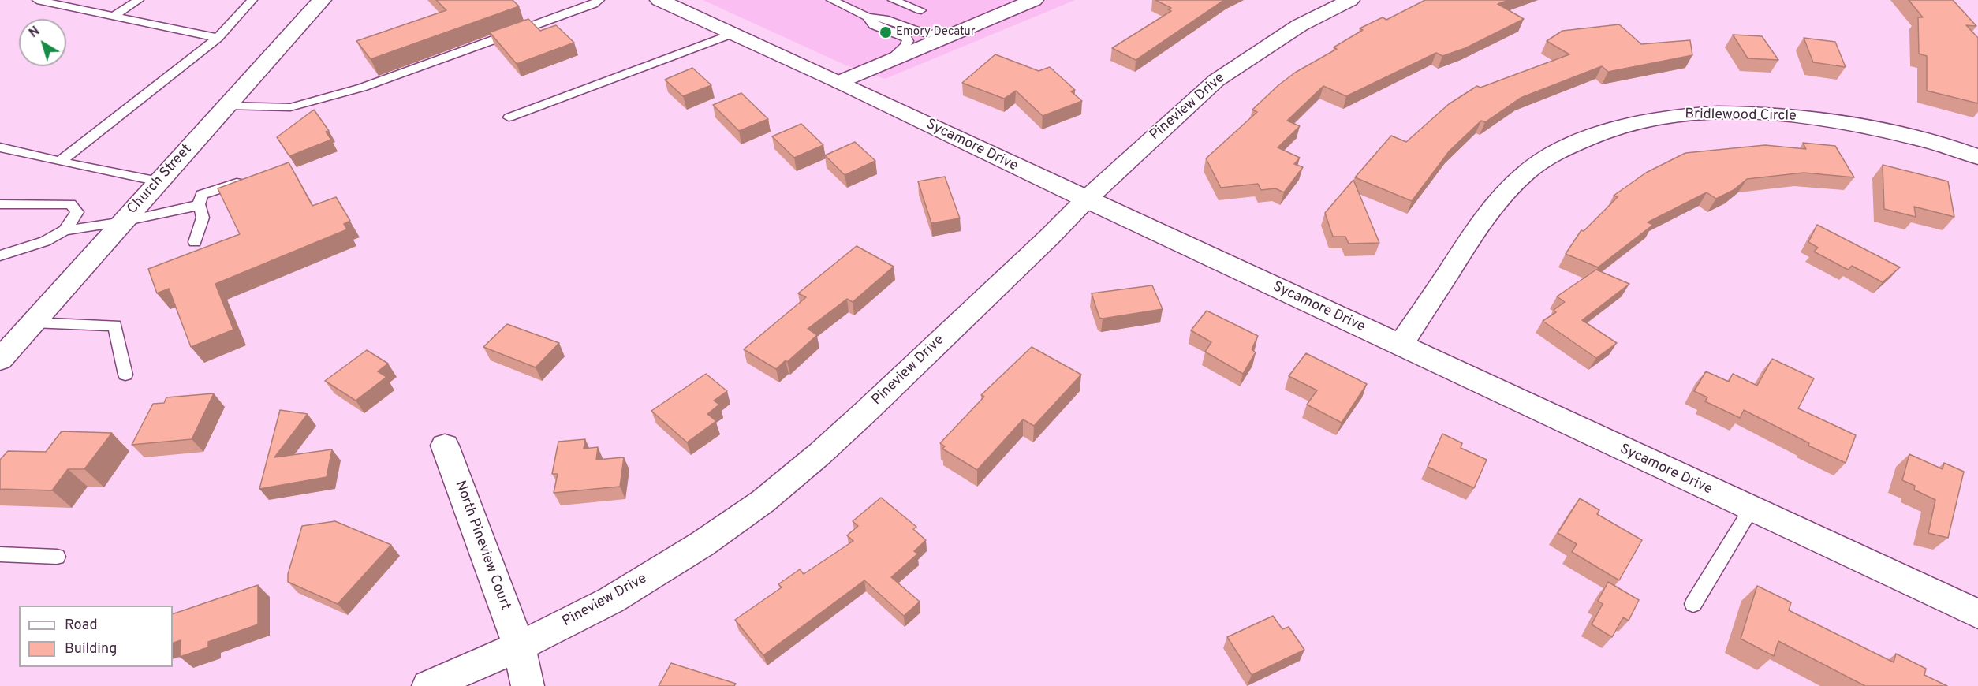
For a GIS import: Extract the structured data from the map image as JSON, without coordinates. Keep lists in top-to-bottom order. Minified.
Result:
{"streets":{"street":["Pineview Drive","Bridlewood Circle","Sycamore Drive","Church Street","North Pineview Court"]},"crossings":[["Pineview Drive","Sycamore Drive"],["Pineview Drive","North Pineview Court"],["Bridlewood Circle","Sycamore Drive"]],"places":["Emory Decatur"],"legend":["Road","Building"],"north":"top left"}
